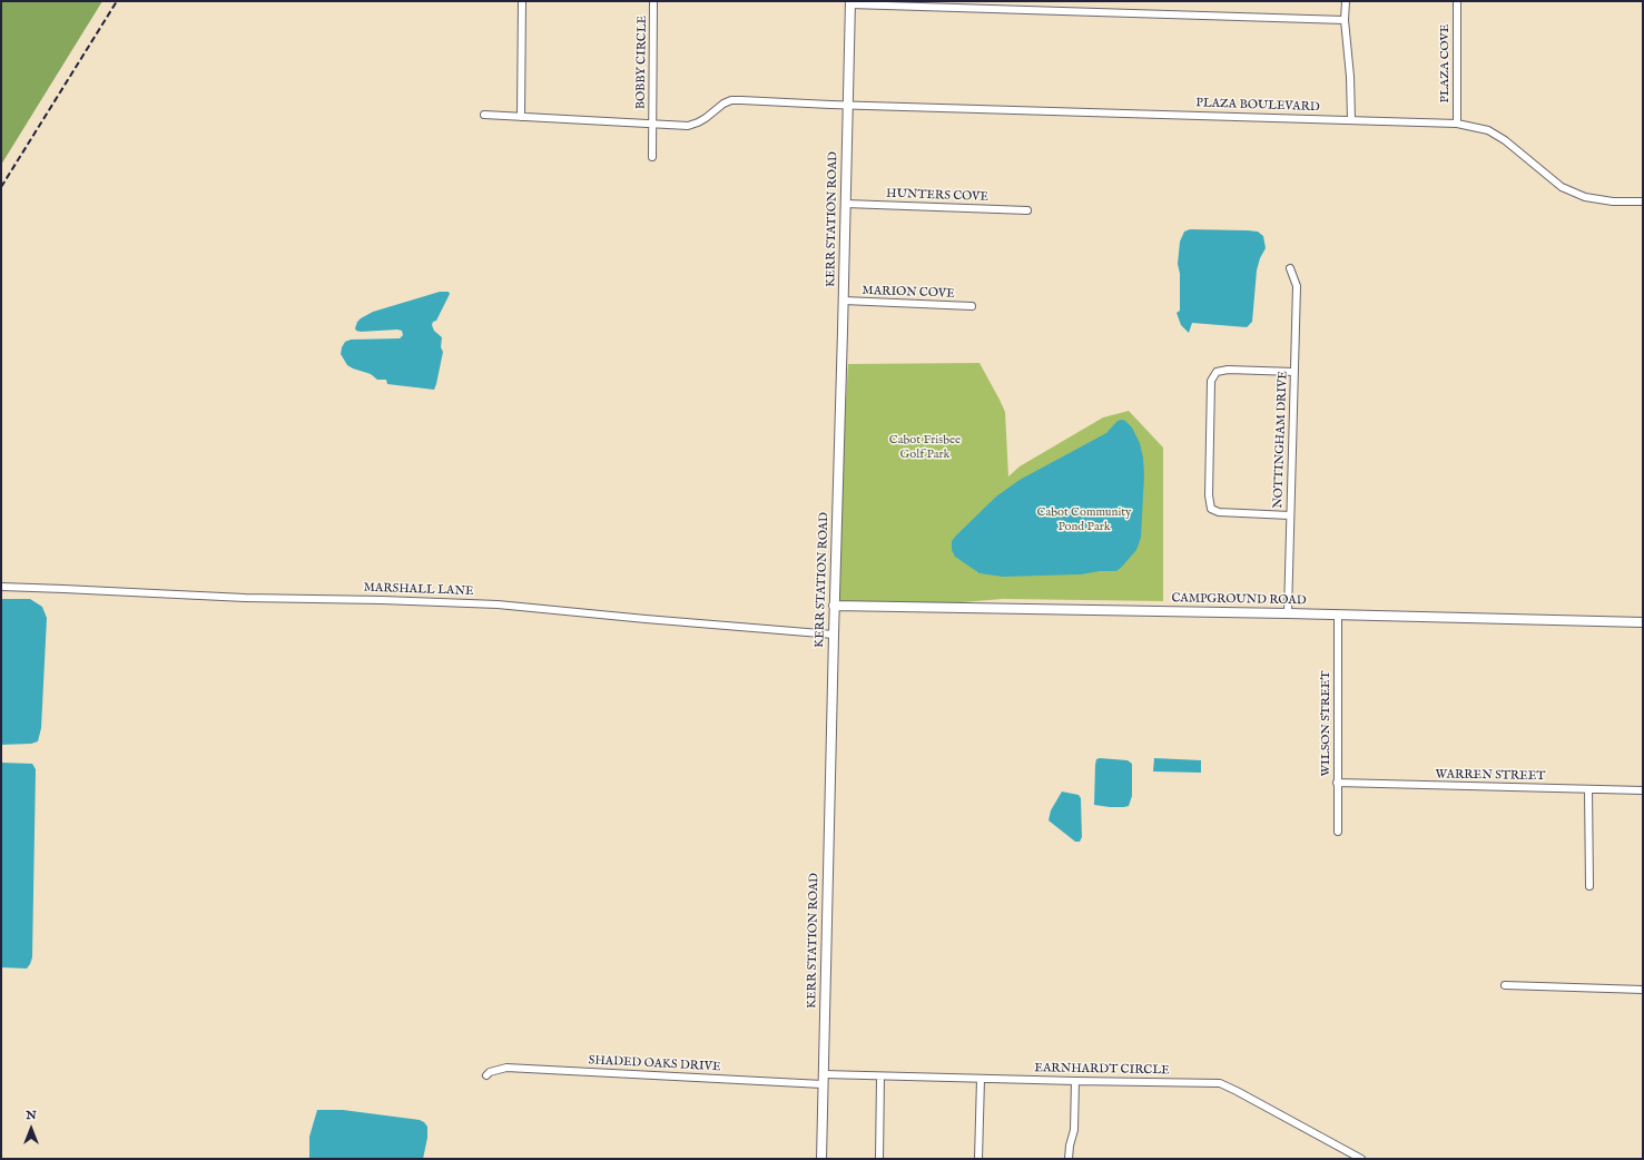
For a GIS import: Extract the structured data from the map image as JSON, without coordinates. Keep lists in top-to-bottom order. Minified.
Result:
{"streets":{"street":["BOBBY CIRCLE","PLAZA COVE","PLAZA BOULEVARD","HUNTERS COVE","KERR STATION ROAD","MARION COVE","NOTTINGHAM DRIVE","MARSHALL LANE","CAMPGROUND ROAD","WILSON STREET","WARREN STREET","SHADED OAKS DRIVE","EARNHARDT CIRCLE"]},"crossings":[["BOBBY CIRCLE","PLAZA BOULEVARD"],["PLAZA COVE","PLAZA BOULEVARD"],["PLAZA BOULEVARD","KERR STATION ROAD"],["HUNTERS COVE","KERR STATION ROAD"],["KERR STATION ROAD","MARION COVE"],["KERR STATION ROAD","MARSHALL LANE"],["KERR STATION ROAD","CAMPGROUND ROAD"],["KERR STATION ROAD","SHADED OAKS DRIVE"],["KERR STATION ROAD","EARNHARDT CIRCLE"],["NOTTINGHAM DRIVE","CAMPGROUND ROAD"],["CAMPGROUND ROAD","WILSON STREET"],["WILSON STREET","WARREN STREET"]],"parks":["Cabot Frisbee Golf Park","Cabot Community Pond Park"],"north":"top"}
